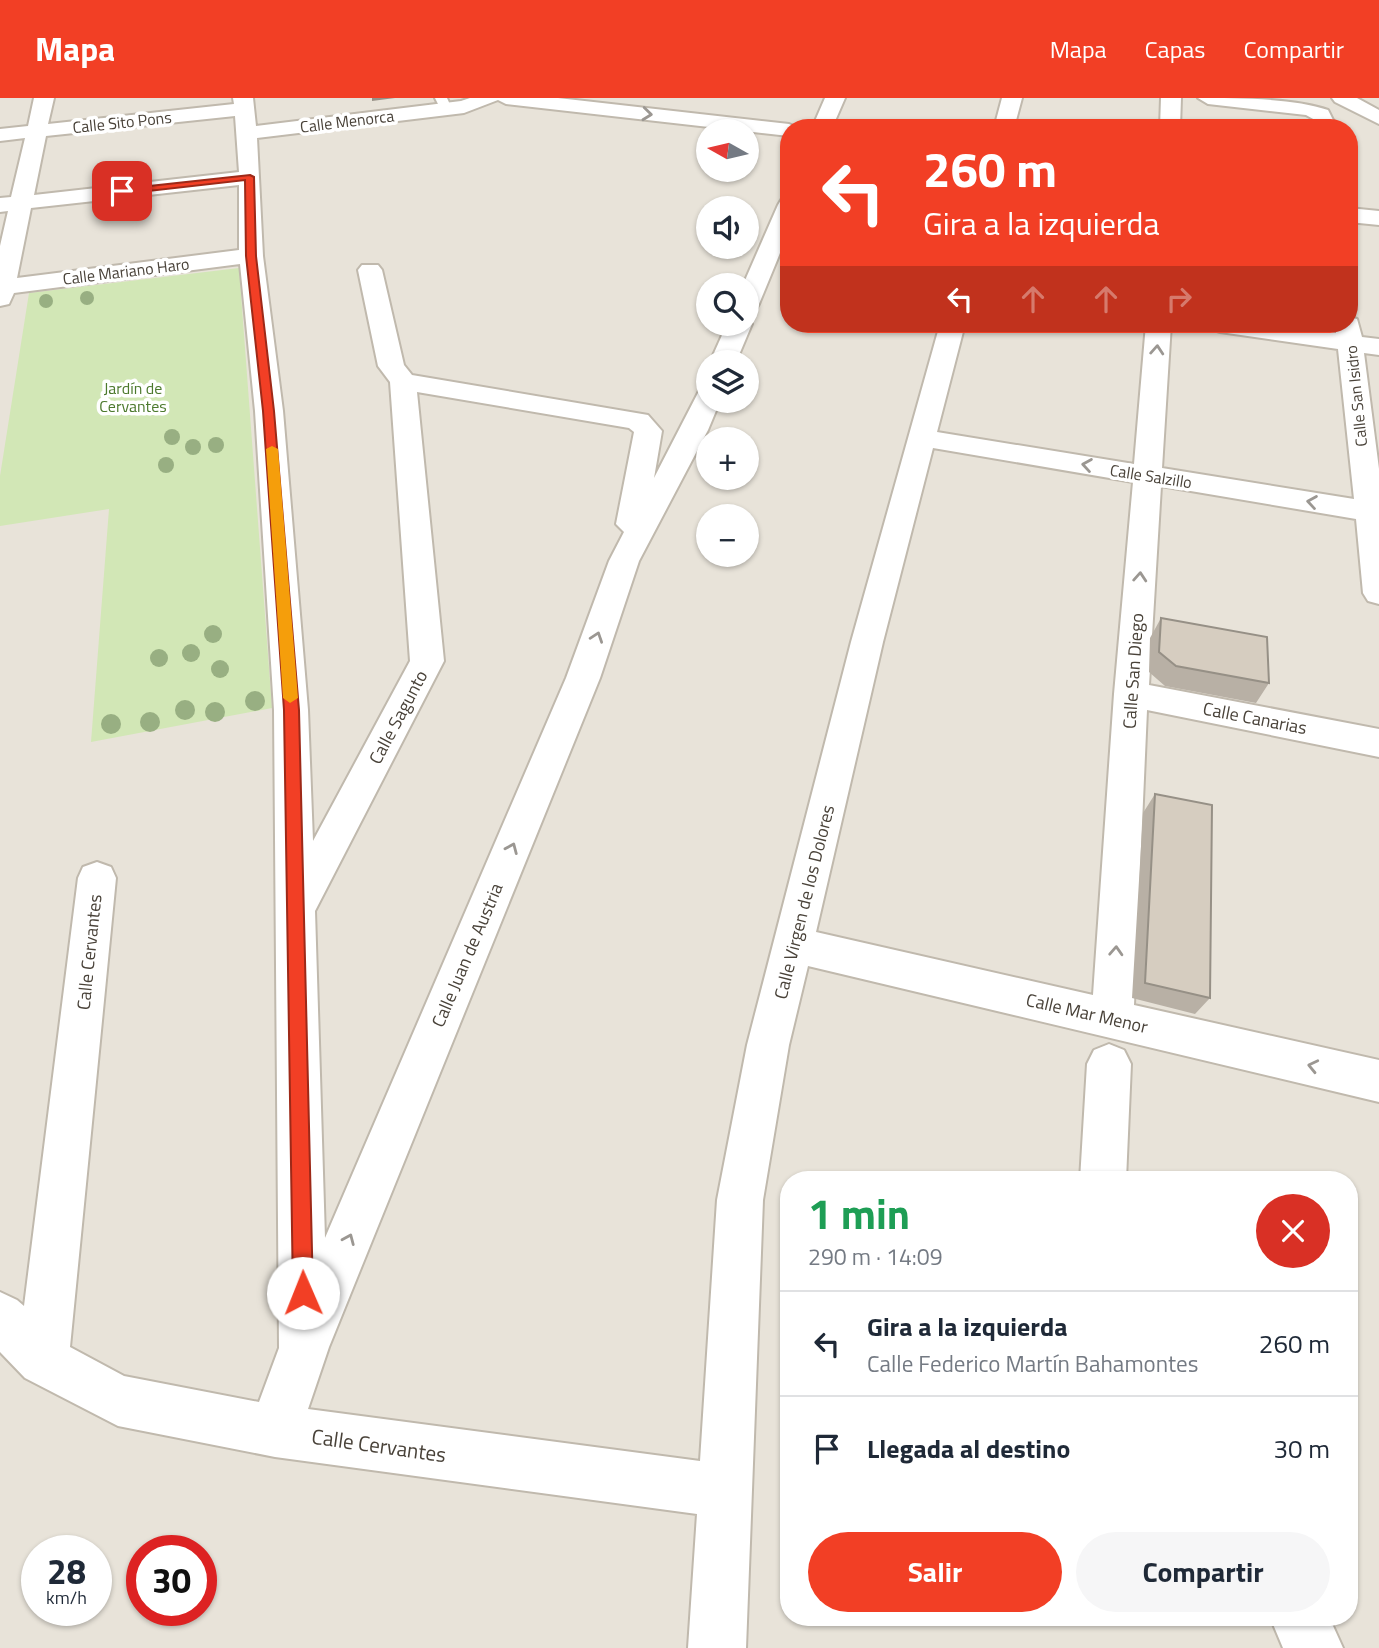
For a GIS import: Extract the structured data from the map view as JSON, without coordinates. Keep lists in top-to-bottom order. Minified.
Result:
{"streets":{"street":["Calle Menorca","Calle Sito Pons","Calle Mariano Haro","Calle San Isidro","Calle Salzillo","Calle San Diego","Calle Sagunto","Calle Canarias","Calle Virgen de los Dolores","Calle Cervantes","Calle Juan de Austria","Calle Mar Menor"]},"crossings":[["Calle Menorca","Calle Sito Pons"],["Calle San Isidro","Calle Salzillo"],["Calle Salzillo","Calle San Diego"],["Calle Salzillo","Calle Virgen de los Dolores"],["Calle San Diego","Calle Canarias"],["Calle San Diego","Calle Mar Menor"],["Calle Sagunto","Calle Juan de Austria"],["Calle Virgen de los Dolores","Calle Cervantes"],["Calle Virgen de los Dolores","Calle Mar Menor"],["Calle Cervantes","Calle Juan de Austria"]],"one_way":["Calle Salzillo","Calle San Diego","Calle Mar Menor"],"parks":["Jardín de Cervantes"],"north":"left","page":{"header":"Mapa","nav":["Mapa","Capas","Compartir"],"map_buttons":["+","−"],"turn":["260 m","Gira a la izquierda"],"heading":["1 min","290 m · 14:09"],"list":[{"name":"Gira a la izquierda","note":"Calle Federico Martín Bahamontes","value":"260 m"},{"name":"Llegada al destino","value":"30 m"}],"buttons":["Salir","Compartir"],"speed":"28 km/h","limit":"30"}}
